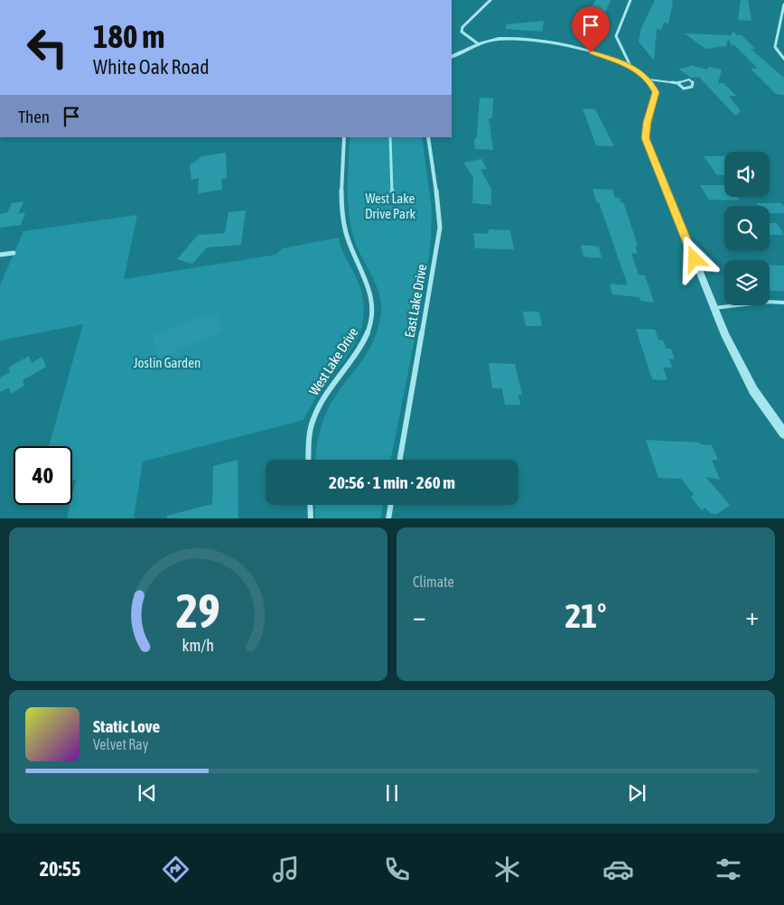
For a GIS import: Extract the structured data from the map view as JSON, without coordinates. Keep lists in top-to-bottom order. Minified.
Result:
{"streets":{"street":["East Lake Drive","West Lake Drive"]},"parks":["West Lake Drive Park","Joslin Garden"],"page":{"turn":["180 m","White Oak Road"],"then":"Then","limit":"40","trip":"20:56 · 1 min · 260 m","tile":"Climate","heat":["−","21°","+"],"song":["Static Love","Velvet Ray"],"tabs":"20:55","gauge":["29","km/h"]}}
